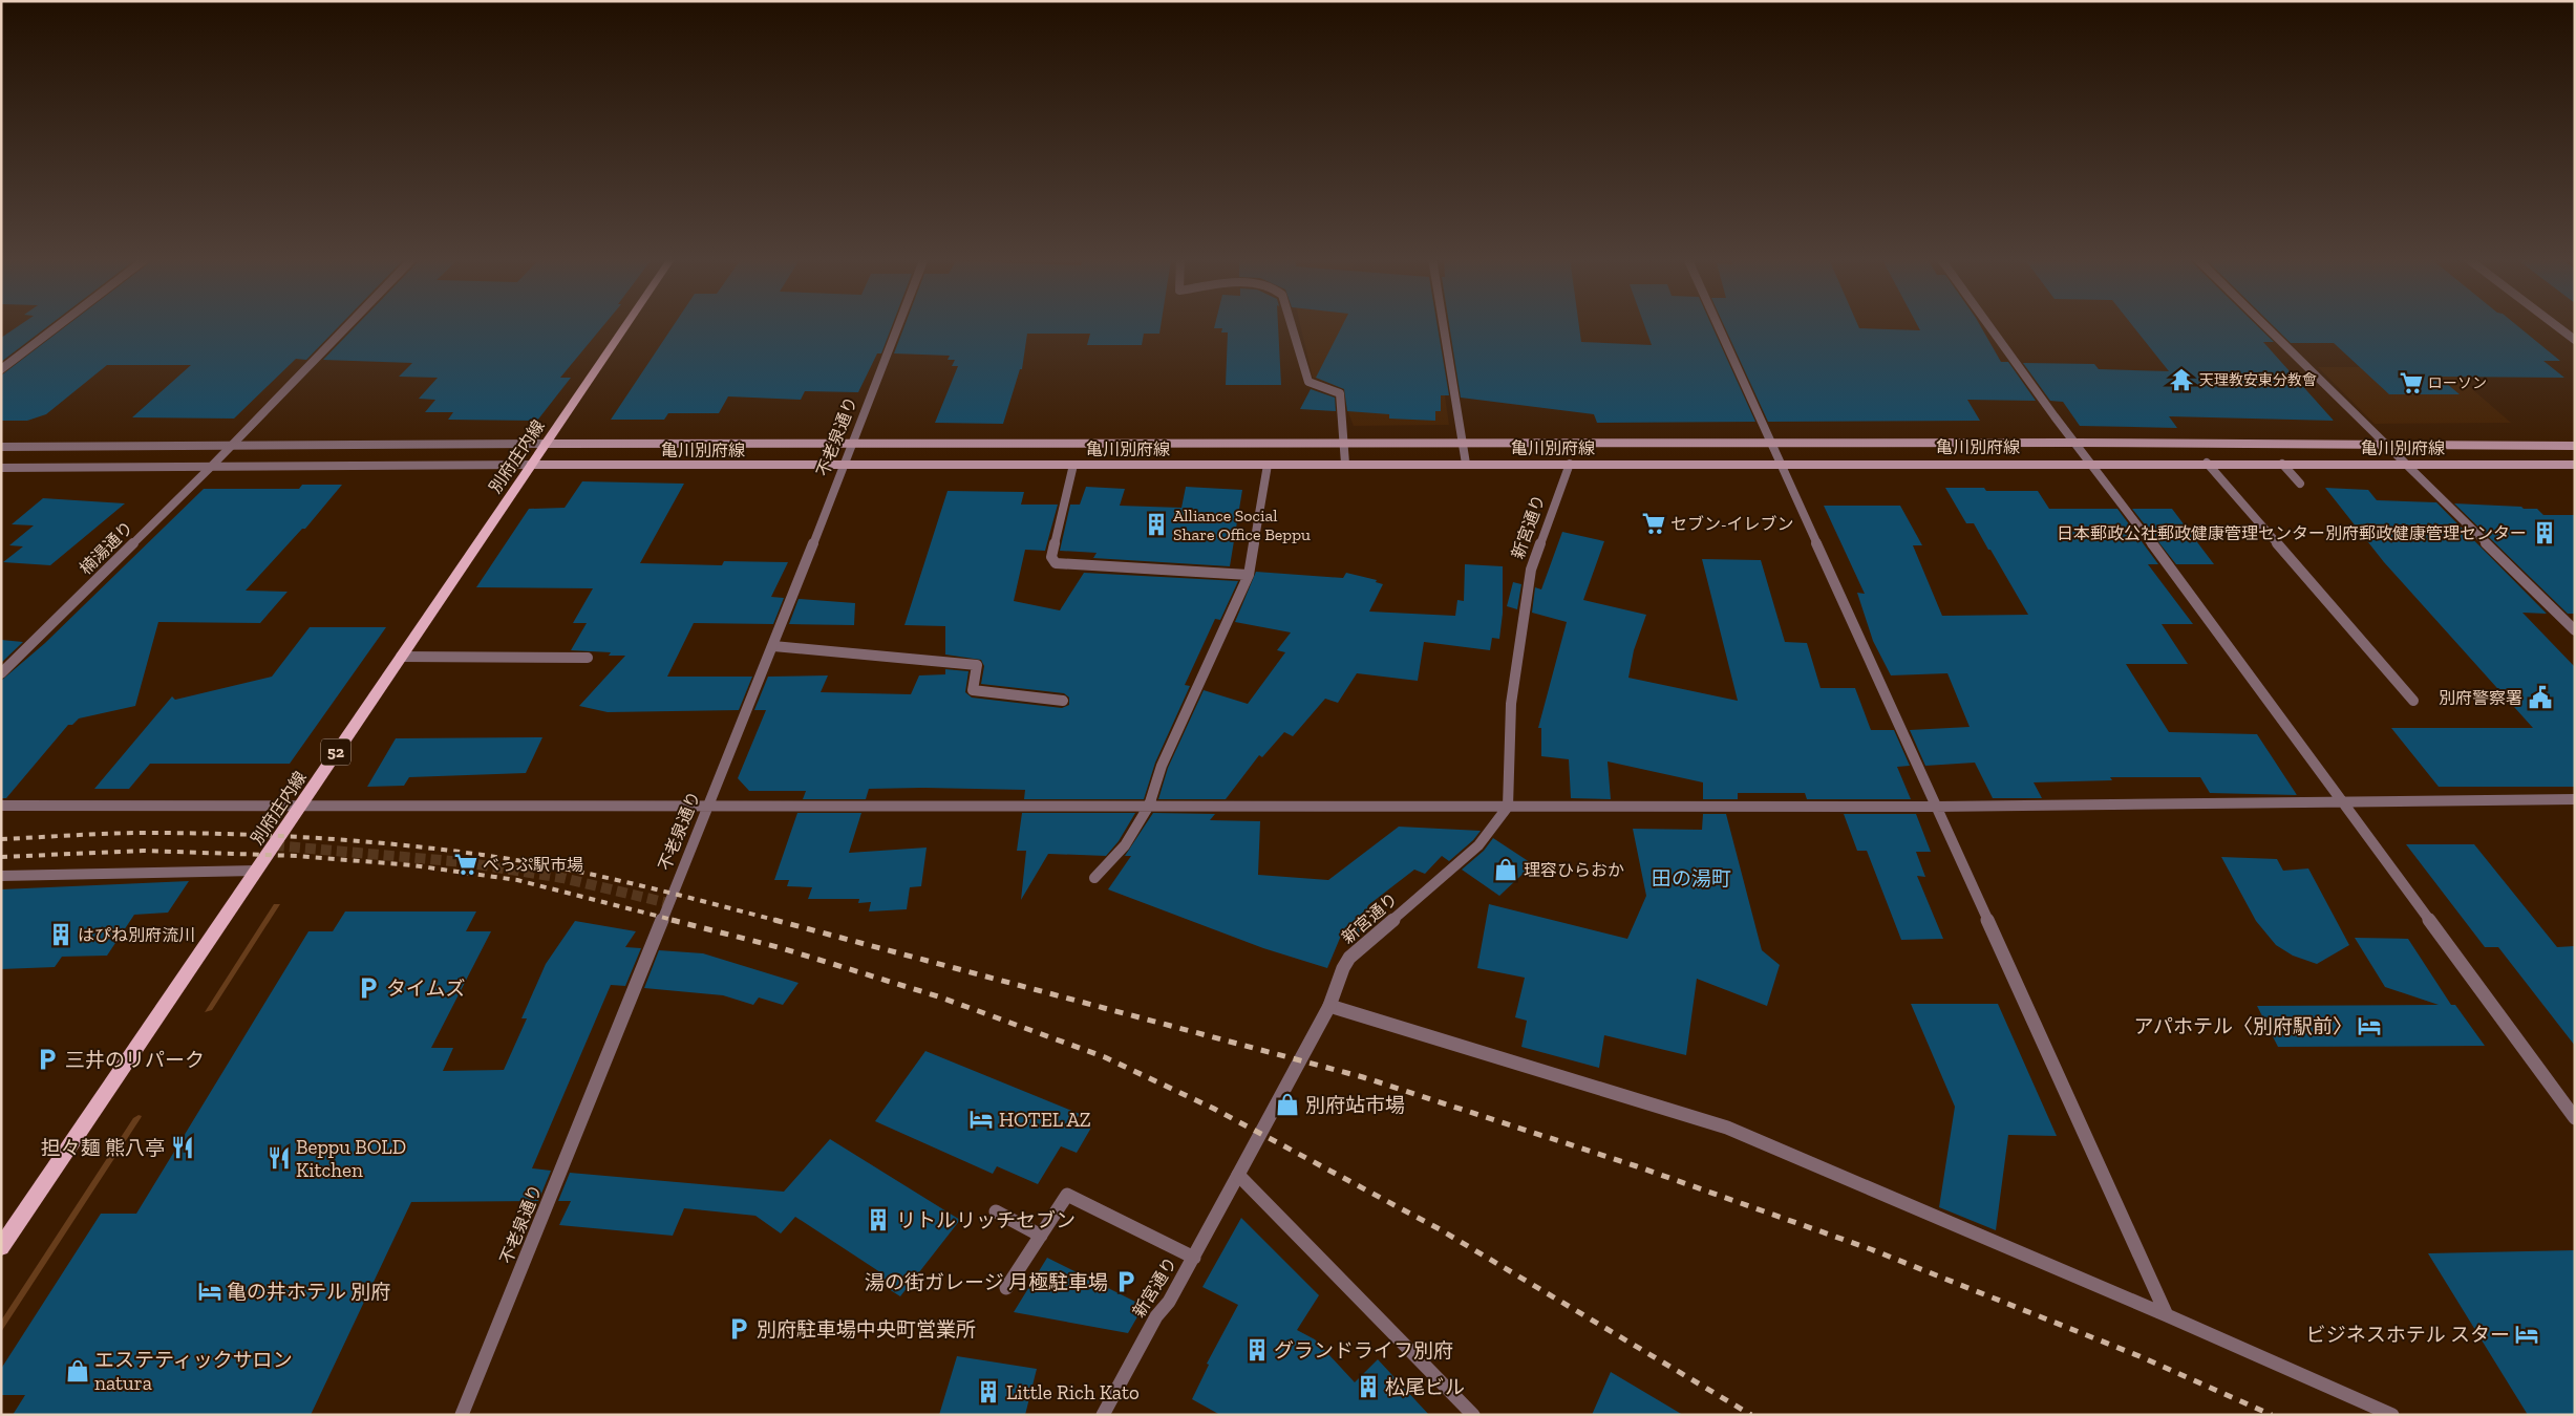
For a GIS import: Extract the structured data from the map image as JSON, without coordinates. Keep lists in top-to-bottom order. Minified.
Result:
{"streets":{"main road":["亀川別府線","別府庄内線","52"],"street":["不老泉通り","新宮通り","楠湯通り"]},"crossings":[["不老泉通り","亀川別府線"],["亀川別府線","別府庄内線"],["亀川別府線","新宮通り"]],"districts":["田の湯町"],"places":{"temple":["天理教安東分教會"],"supermarket":["ローソン","セブン-イレブン","べっぷ駅市場"],"building":["Alliance Social Share Office Beppu","日本郵政公社郵政健康管理センター別府郵政健康管理センター","はぴね別府流川","リトルリッチセブン","グランドライフ別府","松尾ビル","Little Rich Kato"],"public building":["別府警察署"],"shop":["理容ひらおか","別府站市場","エステティックサロン natura"],"parking":["タイムズ","三井のリパーク","湯の街ガレージ 月極駐車場","別府駐車場中央町営業所"],"hotel":["アパホテル〈別府駅前〉","HOTEL AZ","亀の井ホテル 別府","ビジネスホテル スター"],"restaurant":["担々麺 熊八亭","Beppu BOLD Kitchen"]}}
